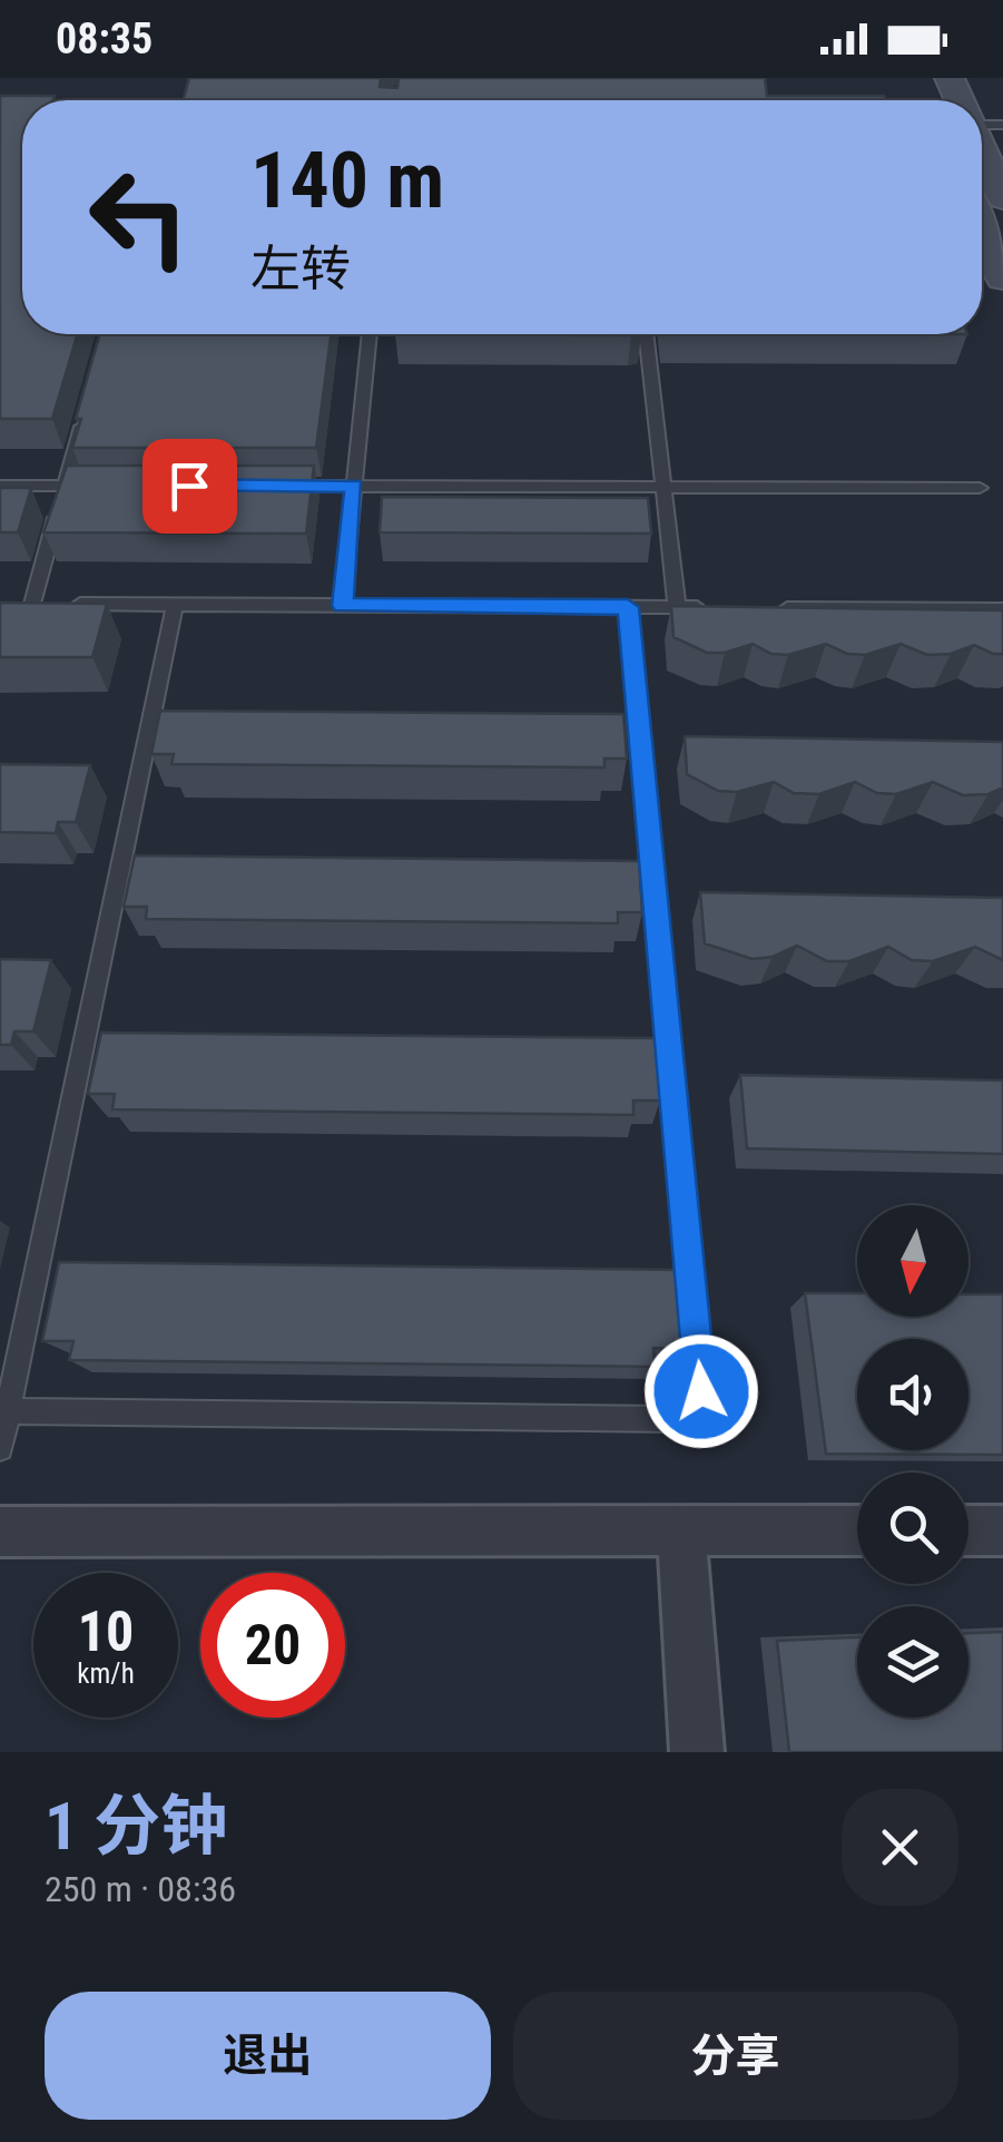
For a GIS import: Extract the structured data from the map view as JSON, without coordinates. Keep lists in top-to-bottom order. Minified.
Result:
{"north":"bottom","page":{"status":"08:35","turn":["140 m","左转"],"speed":"10 km/h","limit":"20","heading":["1 分钟","250 m · 08:36"],"buttons":["退出","分享"]}}
